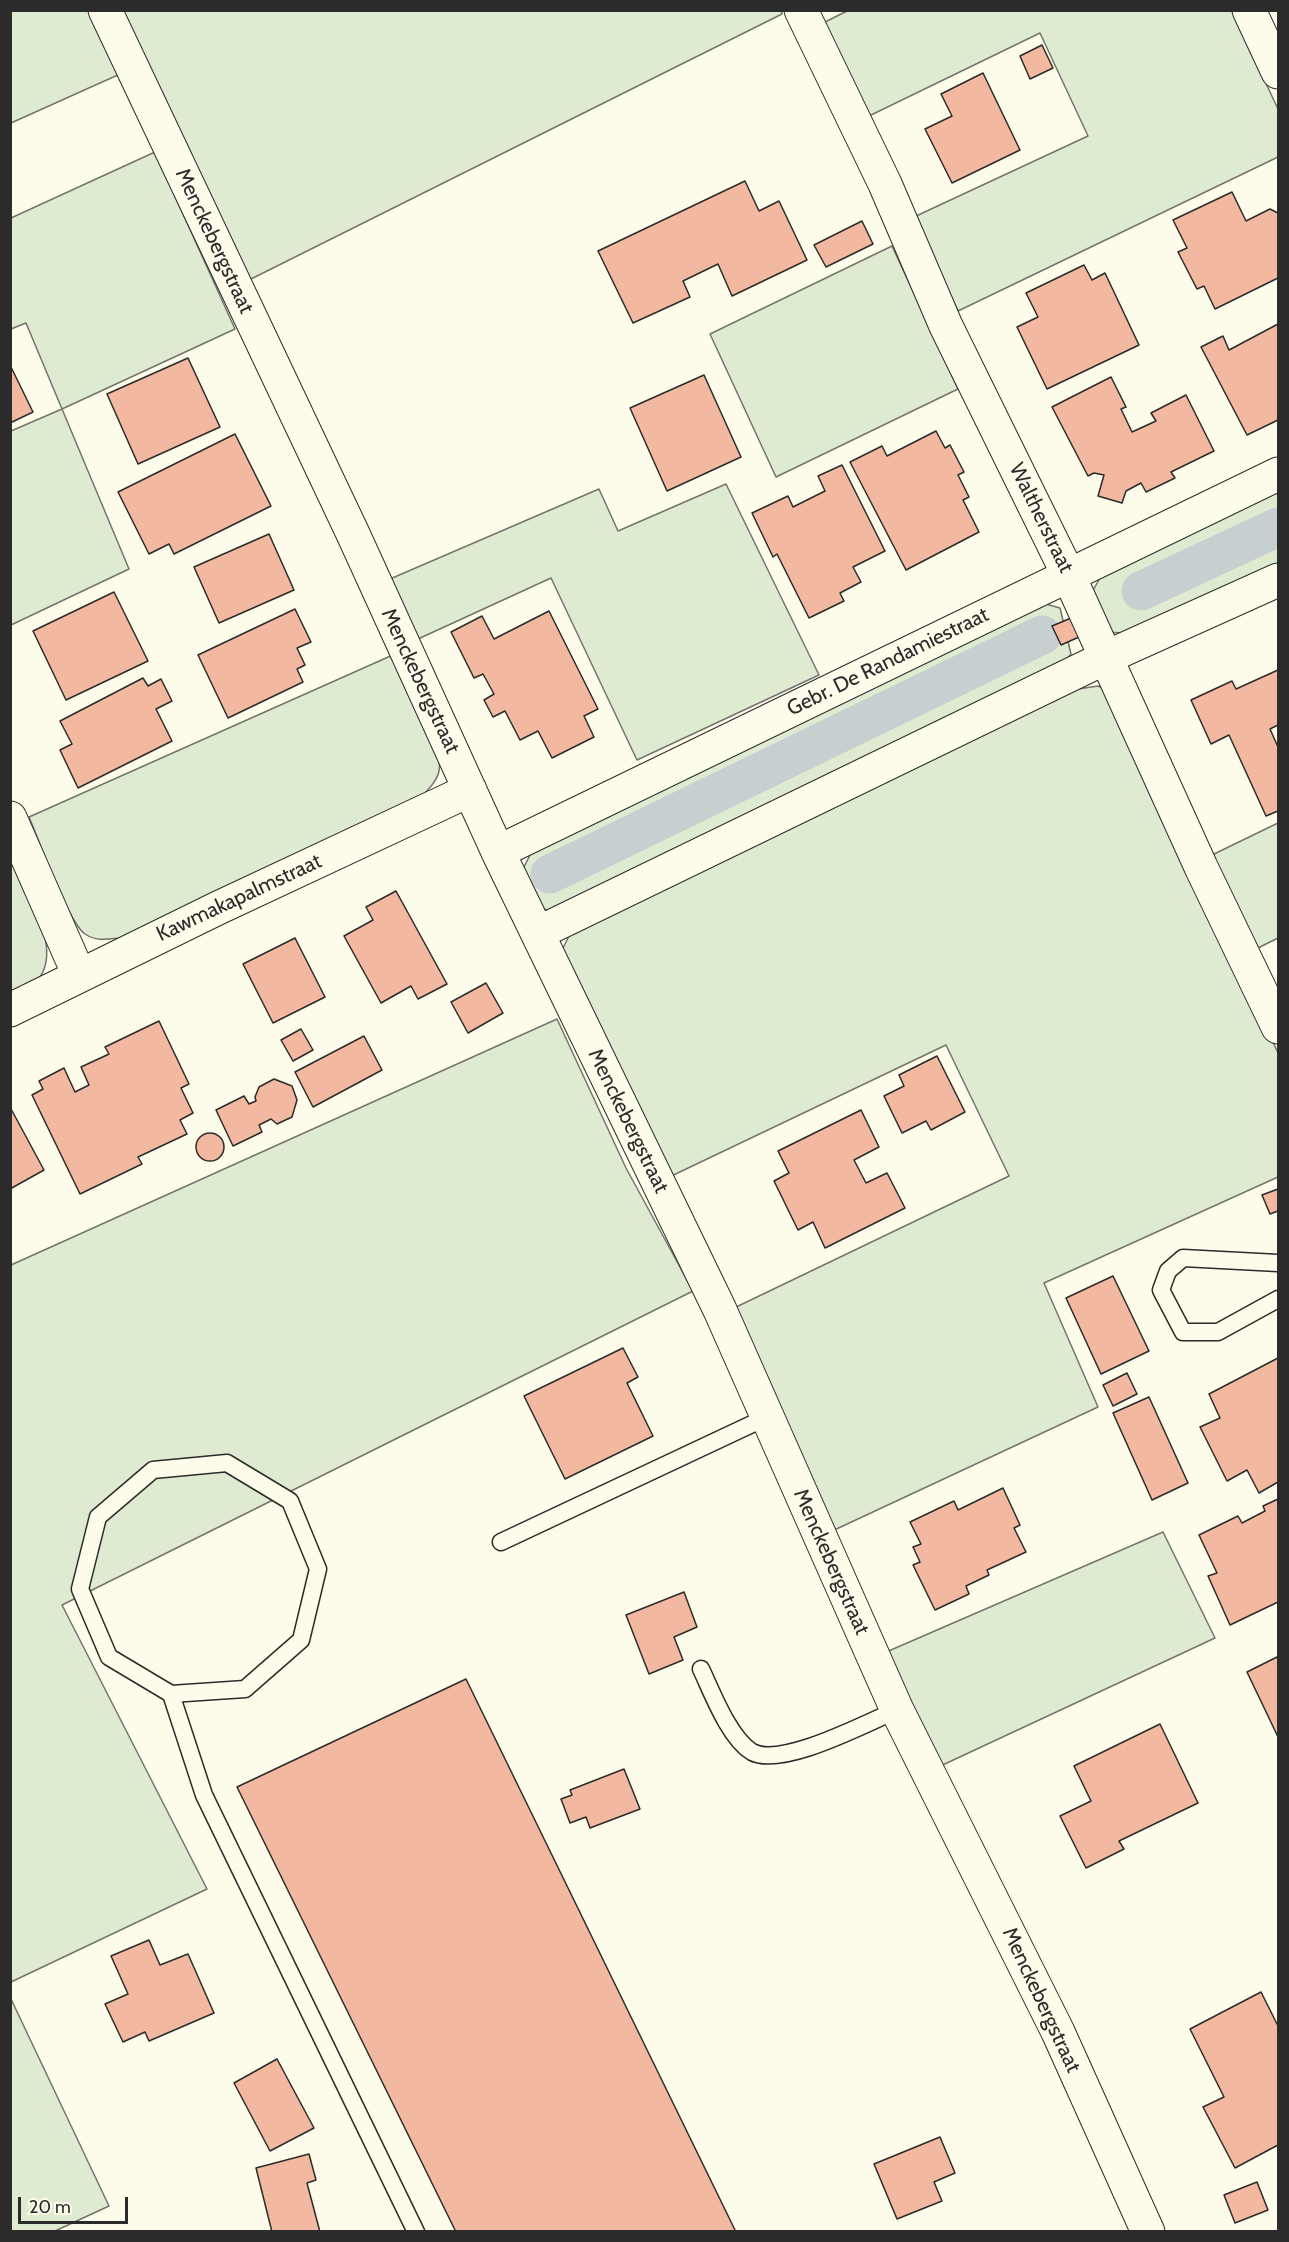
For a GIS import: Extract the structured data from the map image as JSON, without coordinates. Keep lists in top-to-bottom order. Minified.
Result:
{"streets":{"street":["Menckebergstraat","Waltherstraat","Gebr. De Randamiestraat","Kawmakapalmstraat"]},"crossings":[["Menckebergstraat","Gebr. De Randamiestraat"],["Menckebergstraat","Kawmakapalmstraat"],["Waltherstraat","Gebr. De Randamiestraat"]],"scale_bar":"20 m"}
